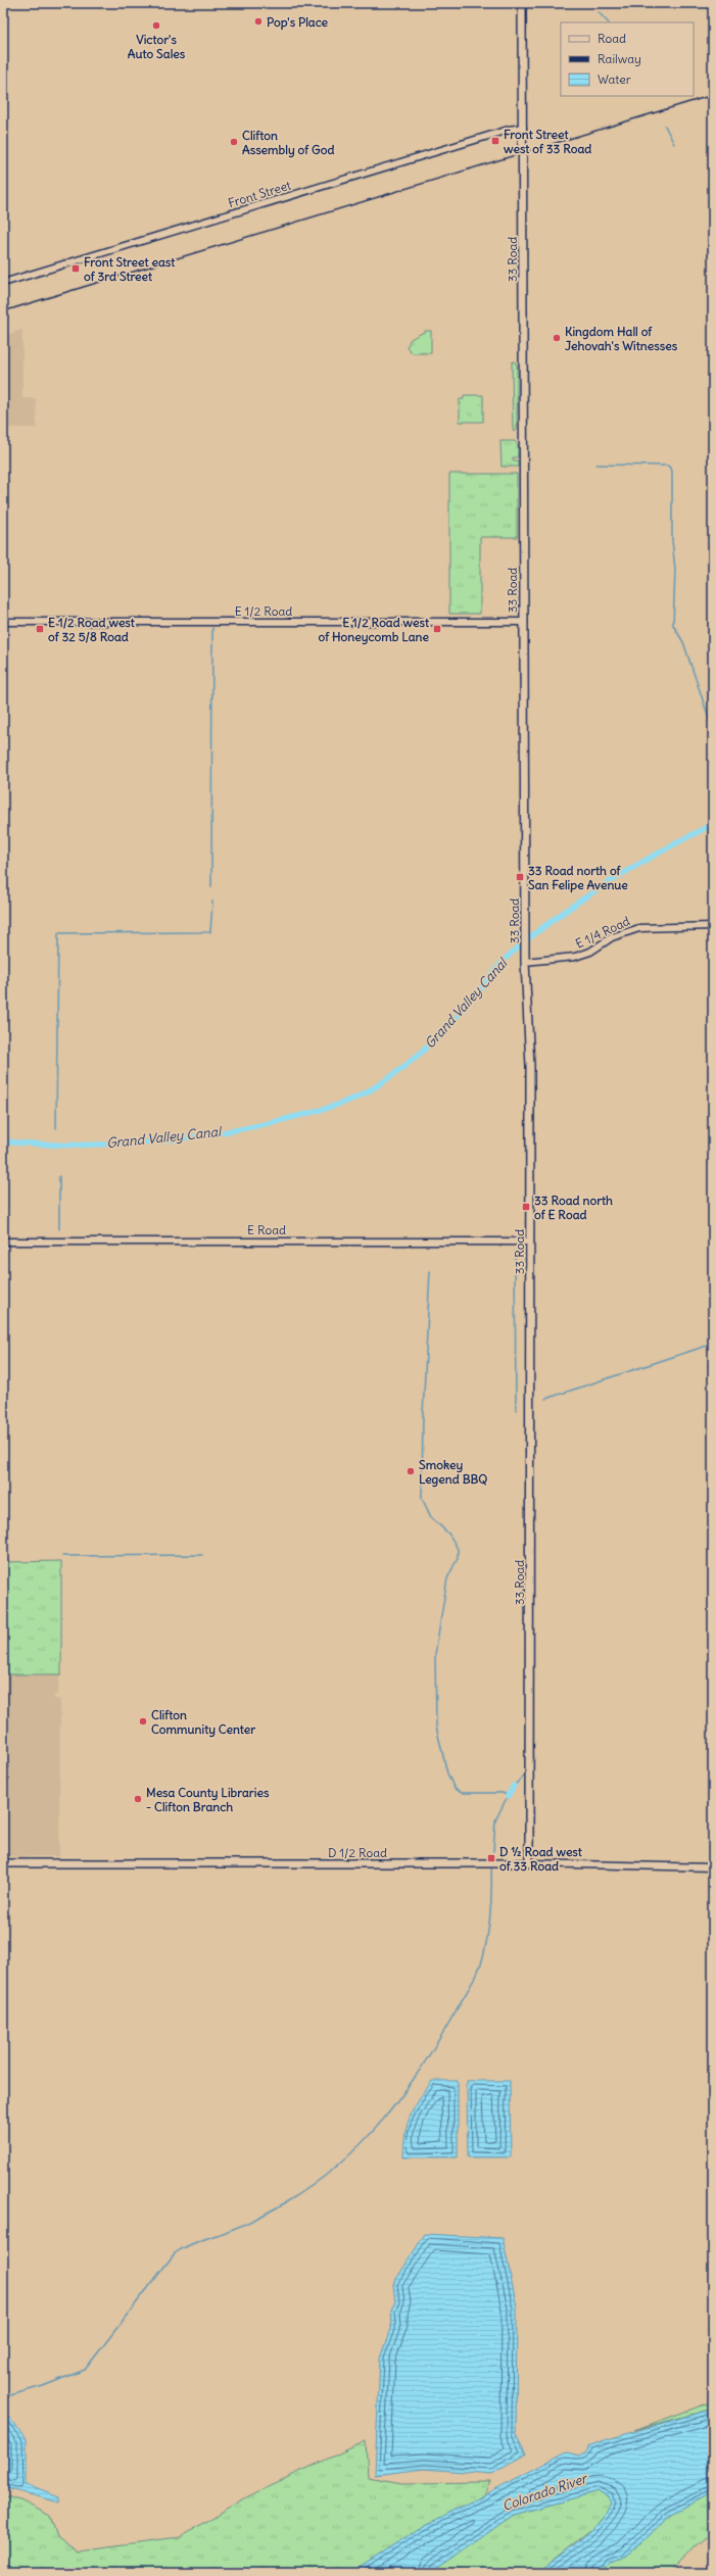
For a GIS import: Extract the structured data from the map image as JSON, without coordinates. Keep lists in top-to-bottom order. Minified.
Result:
{"streets":{"main road":["33 Road","D 1/2 Road"],"street":["Front Street","E 1/2 Road","E 1/4 Road","E Road"]},"crossings":[["Front Street","33 Road"],["33 Road","E 1/2 Road"],["33 Road","E 1/4 Road"],["33 Road","E Road"],["33 Road","D 1/2 Road"]],"water":["Grand Valley Canal","Colorado River"],"places":{"other":["Pop's Place","Victor's Auto Sales","Clifton Assembly of God","Kingdom Hall of Jehovah's Witnesses","Smokey Legend BBQ","Clifton Community Center","Mesa County Libraries - Clifton Branch"],"transit":["Front Street west of 33 Road","Front Street east of 3rd Street","E 1/2 Road west of 32 5/8 Road","E 1/2 Road west of Honeycomb Lane","33 Road north of San Felipe Avenue","33 Road north of E Road","D ½ Road west of 33 Road"]},"legend":["Road","Railway","Water"]}
